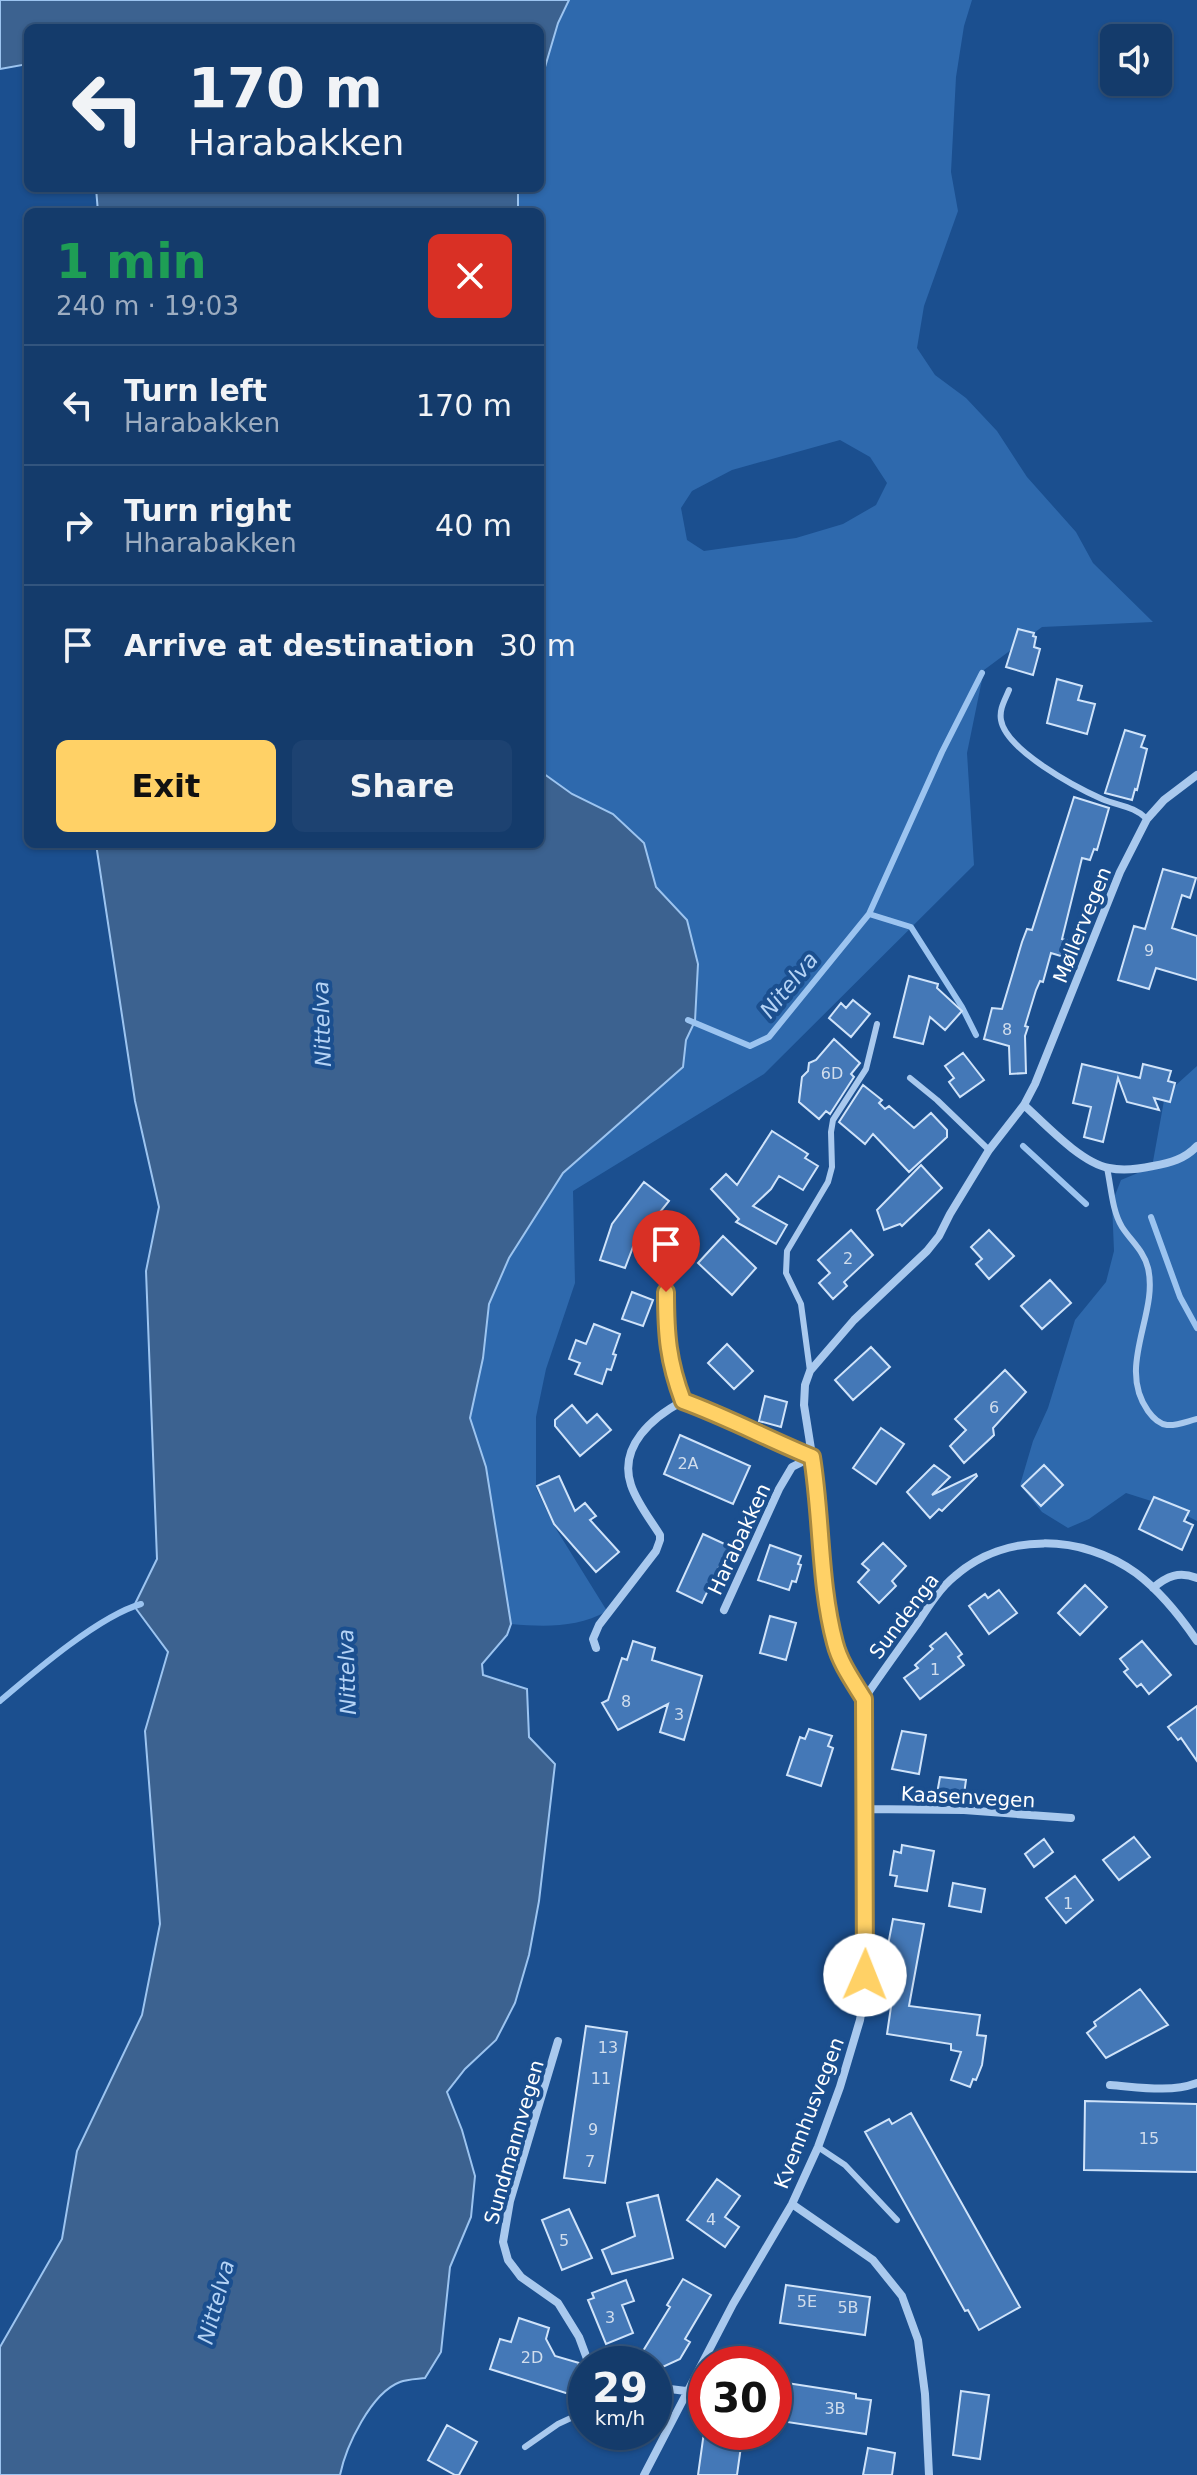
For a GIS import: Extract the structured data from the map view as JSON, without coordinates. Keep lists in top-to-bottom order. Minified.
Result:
{"streets":{"street":["Møllervegen","Harabakken","Sundenga","Kaasenvegen","Kvennhusvegen","Sundmannvegen"]},"crossings":[["Sundenga","Kvennhusvegen"],["Kaasenvegen","Kvennhusvegen"]],"water":["Nitelva","Nittelva"],"house_numbers":["9","8","6D","2","6","2A","1","8","3","1","13","11","9","15","7","4","5","5E","5B","3","2D","3B"],"page":{"turn":["170 m","Harabakken"],"heading":["1 min","240 m · 19:03"],"list":[{"name":"Turn left","note":"Harabakken","value":"170 m"},{"name":"Turn right","note":"Hharabakken","value":"40 m"},{"name":"Arrive at destination","value":"30 m"}],"buttons":["Exit","Share"],"speed":"29 km/h","limit":"30"}}
